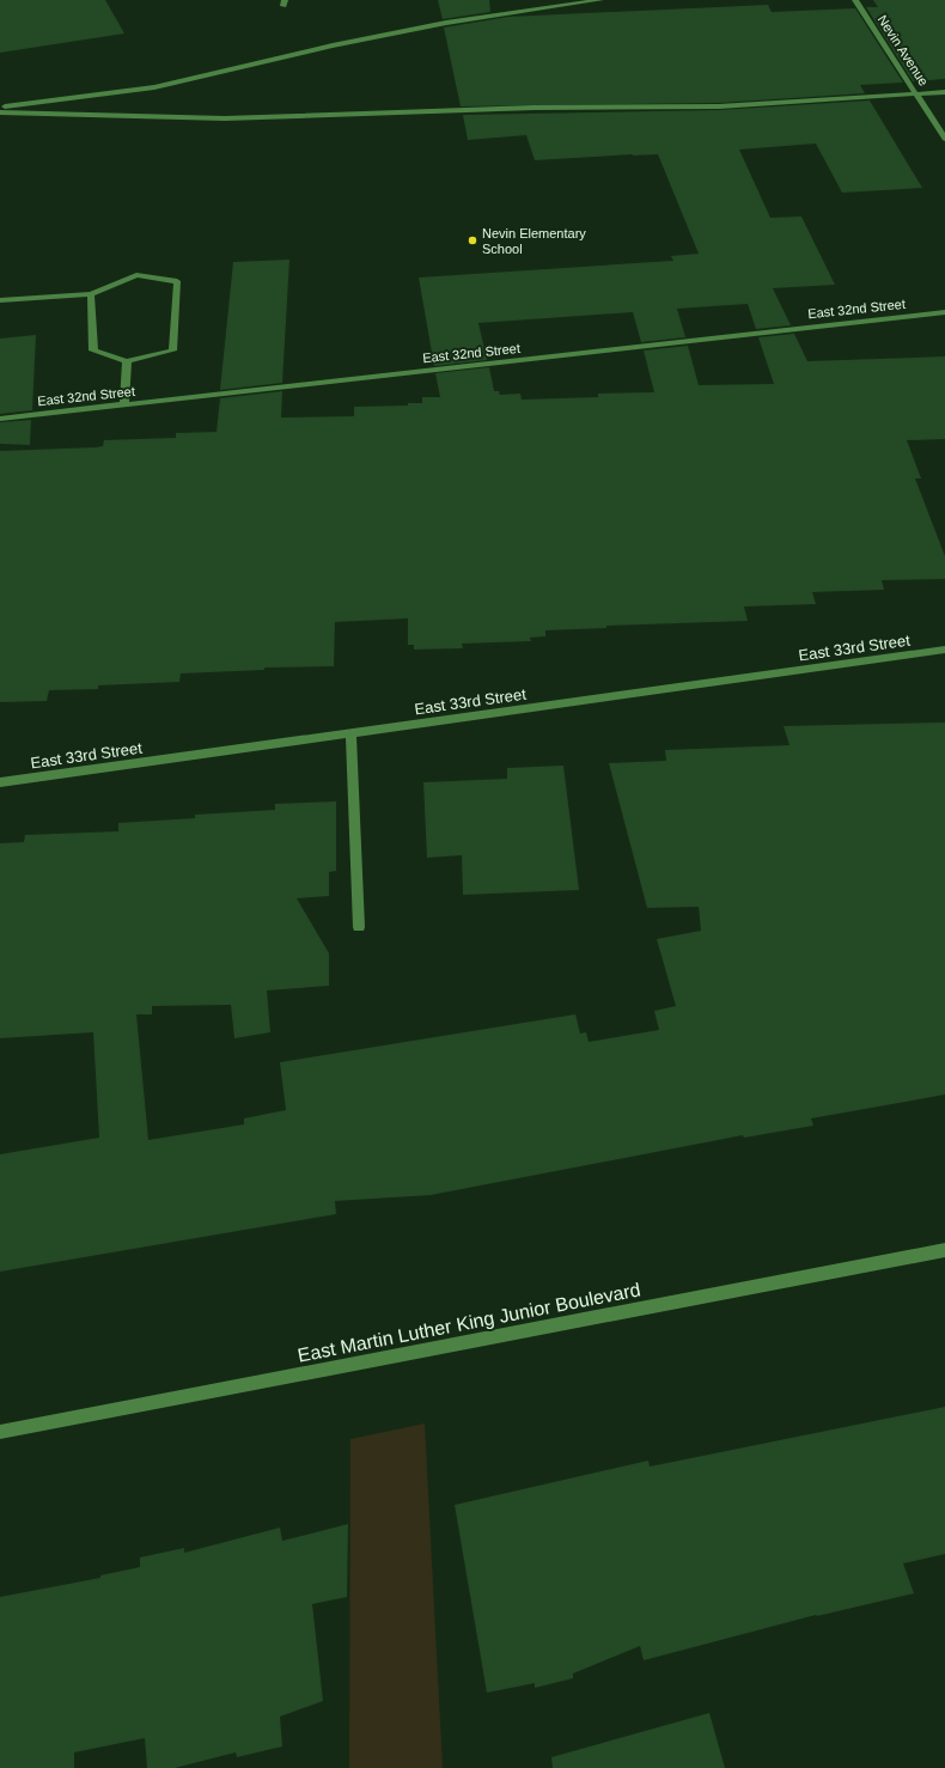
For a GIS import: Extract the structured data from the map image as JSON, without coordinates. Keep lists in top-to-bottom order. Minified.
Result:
{"streets":{"street":["Nevin Avenue","East 32nd Street","East 33rd Street","East Martin Luther King Junior Boulevard"]},"places":["Nevin Elementary School"]}
